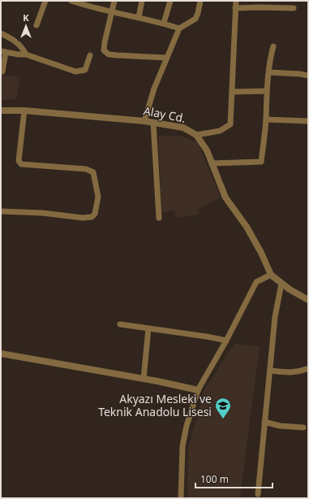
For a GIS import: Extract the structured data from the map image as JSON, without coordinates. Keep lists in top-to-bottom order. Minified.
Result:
{"streets":{"street":["Alay Cd."]},"places":{"school or university":["Akyazı Mesleki ve Teknik Anadolu Lisesi"]},"scale_bar":"100 m","north":"top"}
